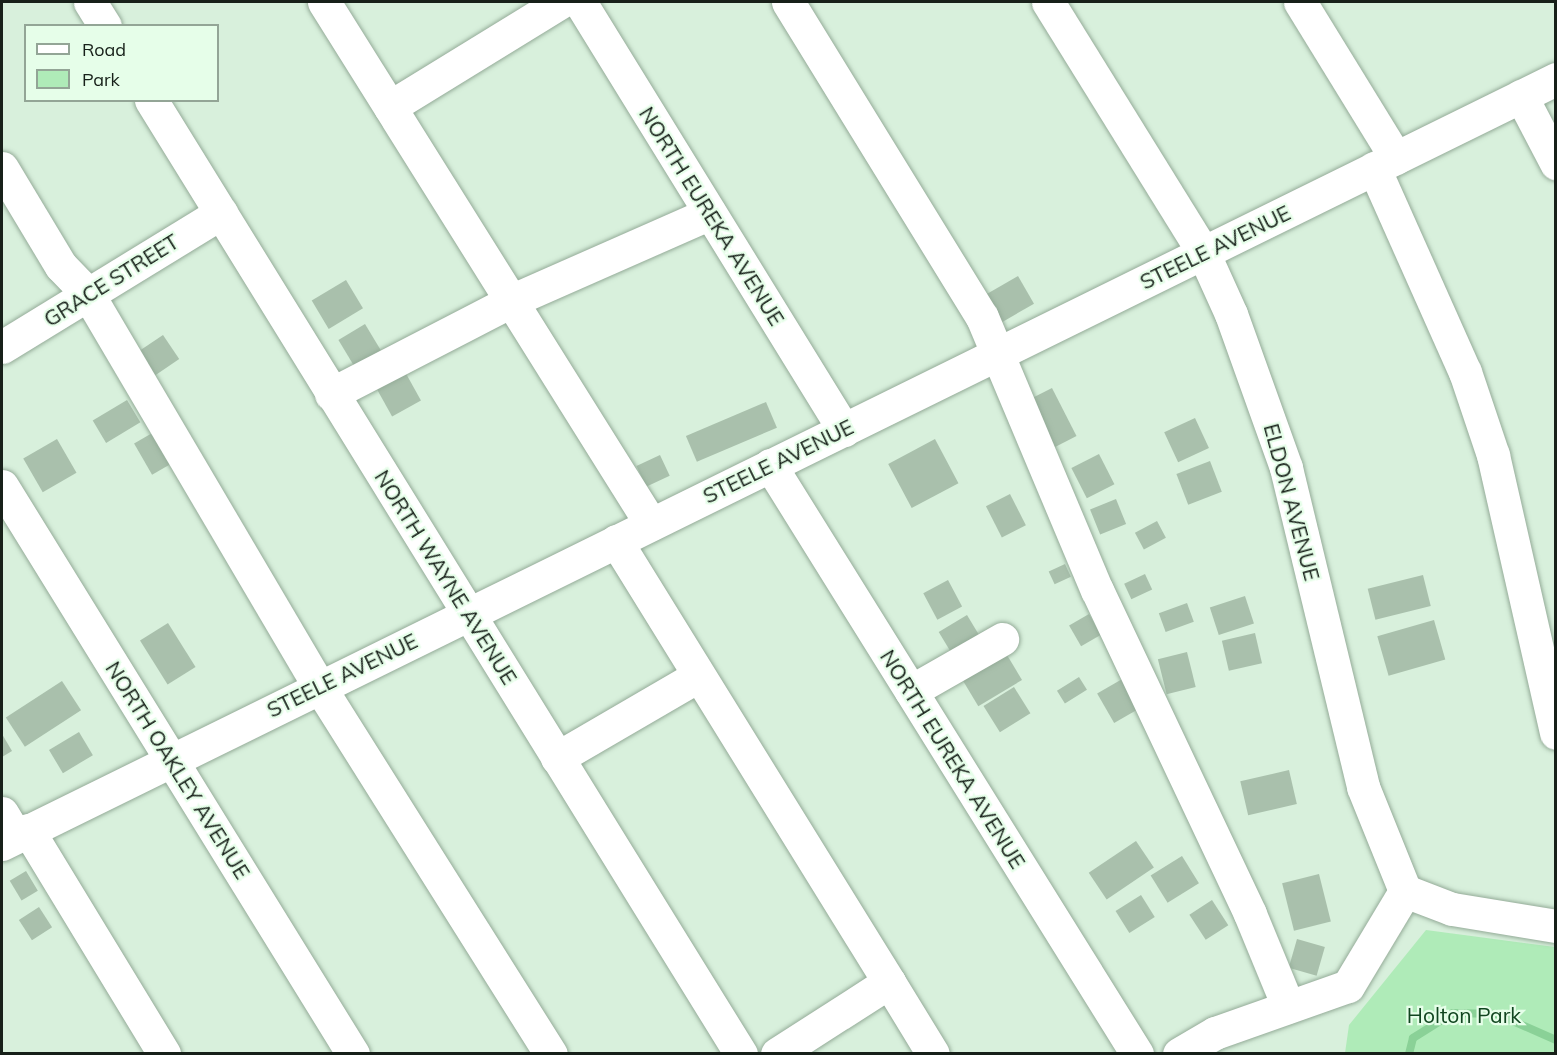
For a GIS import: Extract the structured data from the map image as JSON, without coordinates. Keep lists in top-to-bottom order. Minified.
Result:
{"streets":{"street":["NORTH EUREKA AVENUE","STEELE AVENUE","GRACE STREET","ELDON AVENUE","NORTH WAYNE AVENUE","NORTH OAKLEY AVENUE"]},"crossings":[["NORTH EUREKA AVENUE","STEELE AVENUE"],["STEELE AVENUE","ELDON AVENUE"],["STEELE AVENUE","NORTH WAYNE AVENUE"],["STEELE AVENUE","NORTH OAKLEY AVENUE"],["GRACE STREET","NORTH WAYNE AVENUE"]],"parks":["Holton Park"],"legend":["Road","Park"]}
